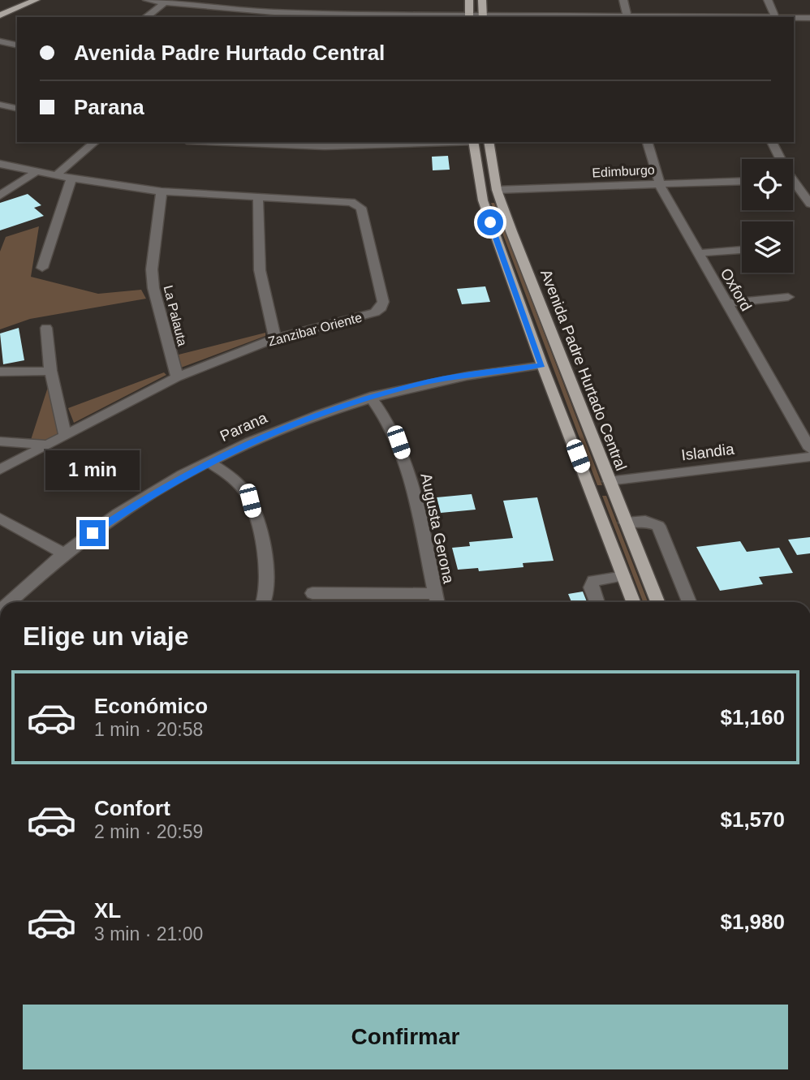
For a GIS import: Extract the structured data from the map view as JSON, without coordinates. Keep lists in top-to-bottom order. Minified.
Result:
{"streets":{"main road":["Avenida Padre Hurtado Central"],"street":["Edimburgo","Oxford","La Palauta","Zanzibar Oriente","Parana","Islandia","Augusta Gerona"]},"crossings":[["Edimburgo","Oxford"],["Edimburgo","Avenida Padre Hurtado Central"],["La Palauta","Zanzibar Oriente"],["Avenida Padre Hurtado Central","Islandia"],["Parana","Augusta Gerona"]],"page":{"banner":["Avenida Padre Hurtado Central","Parana"],"bubble":"1 min","heading":"Elige un viaje","list":[{"name":"Económico","note":"1 min · 20:58","value":"$1,160"},{"name":"Confort","note":"2 min · 20:59","value":"$1,570"},{"name":"XL","note":"3 min · 21:00","value":"$1,980"}],"buttons":"Confirmar"}}
